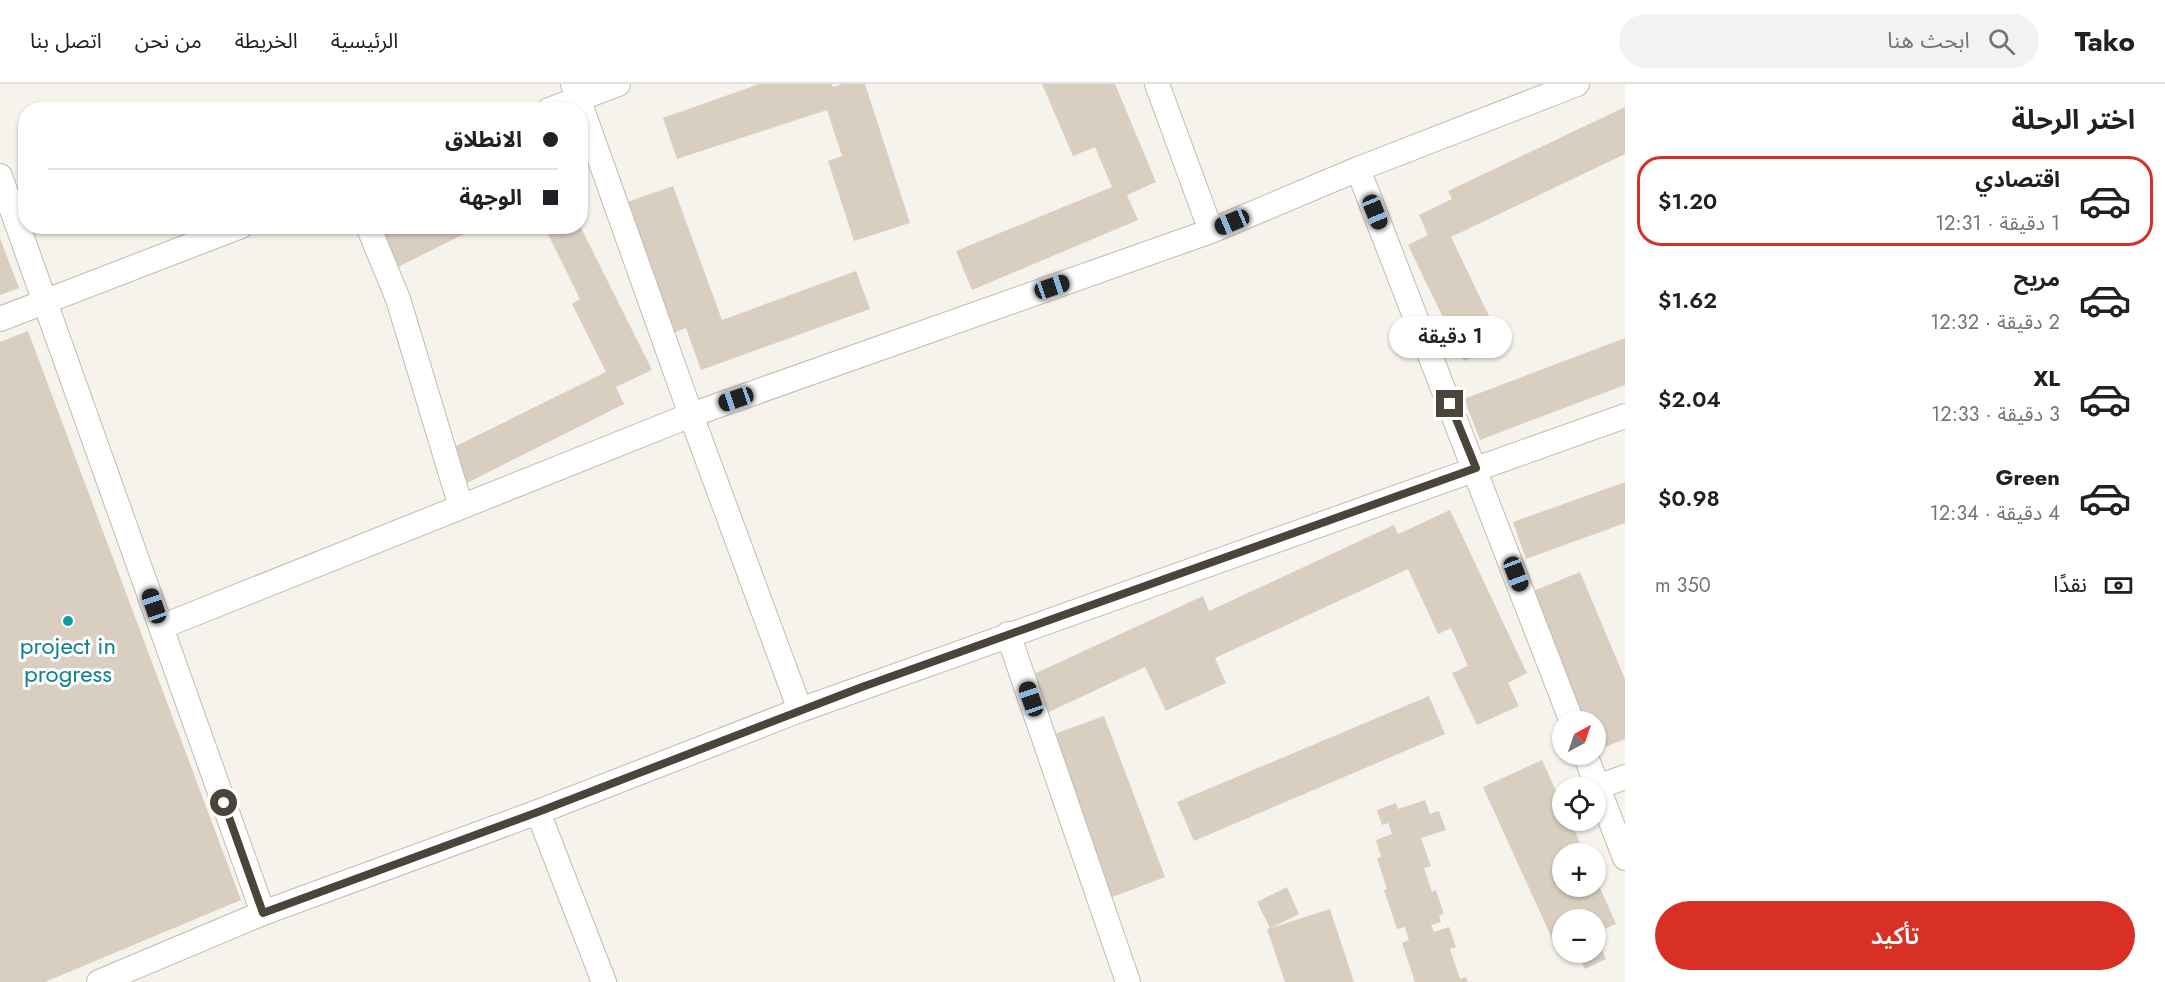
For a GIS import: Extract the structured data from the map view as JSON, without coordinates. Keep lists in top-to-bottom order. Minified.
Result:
{"places":["project in progress"],"north":"top right","page":{"header":"Tako","search":"ابحث هنا","nav":["الرئيسية","الخريطة","من نحن","اتصل بنا"],"heading":"اختر الرحلة","banner":["الانطلاق","الوجهة"],"list":[{"name":"اقتصادي","note":"1 دقيقة · 12:31","value":"$1.20"},{"name":"مريح","note":"2 دقيقة · 12:32","value":"$1.62"},{"name":"XL","note":"3 دقيقة · 12:33","value":"$2.04"},{"name":"Green","note":"4 دقيقة · 12:34","value":"$0.98"}],"bubble":"1 دقيقة","pay":["نقدًا","350 m"],"map_buttons":["+","−"],"buttons":"تأكيد"}}
